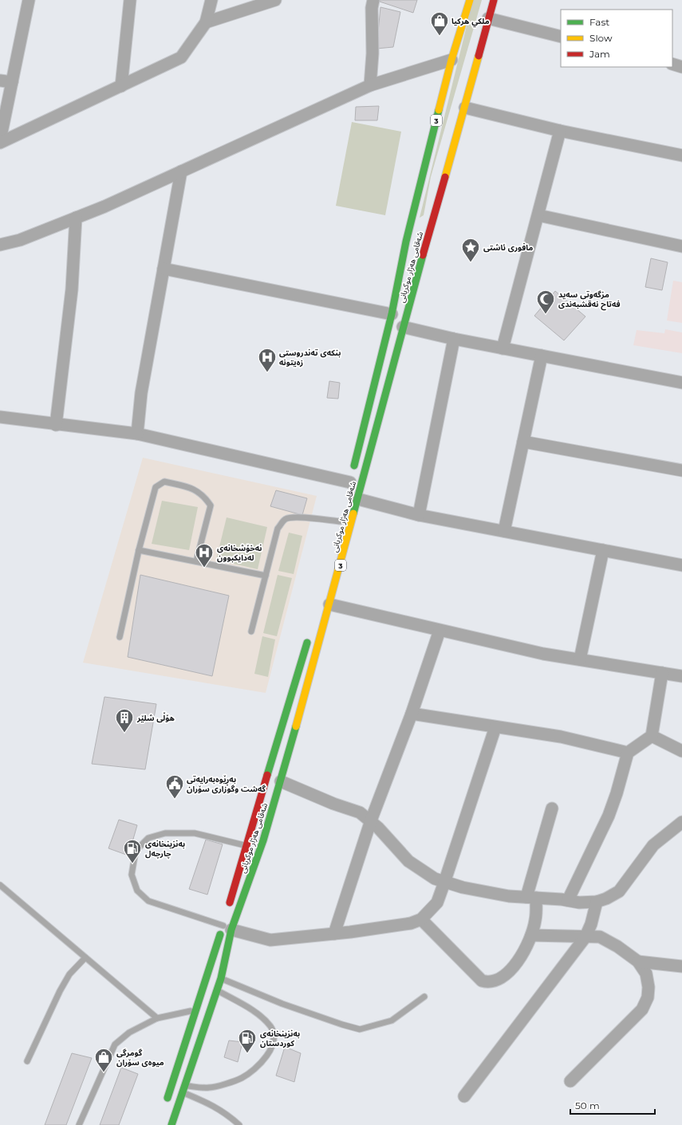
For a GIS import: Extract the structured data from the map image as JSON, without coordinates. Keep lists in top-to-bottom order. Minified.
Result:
{"streets":{"highway":["3","شەقامی ھەژار موکریانی"]},"places":{"shop":["ملكي هركيا","گومرگی میوەی سۆران"],"place":["مافوری ئاشتی"],"mosque":["مزگەوتی سەید فەتاح نەقشبەندی"],"hospital":["بنکەی تەندروستی زەیتونە","نەخۆشخانەی لەدایکبوون"],"building":["هۆڵی شلێر"],"public building":["بەڕێوەبەرایەتی گەشت وگوزاری سۆران"],"fuel station":["بەنزینخانەی چارچەل","بەنزینخانەی كوردستان"]},"legend":["Fast","Slow","Jam"],"scale_bar":"50 m"}
